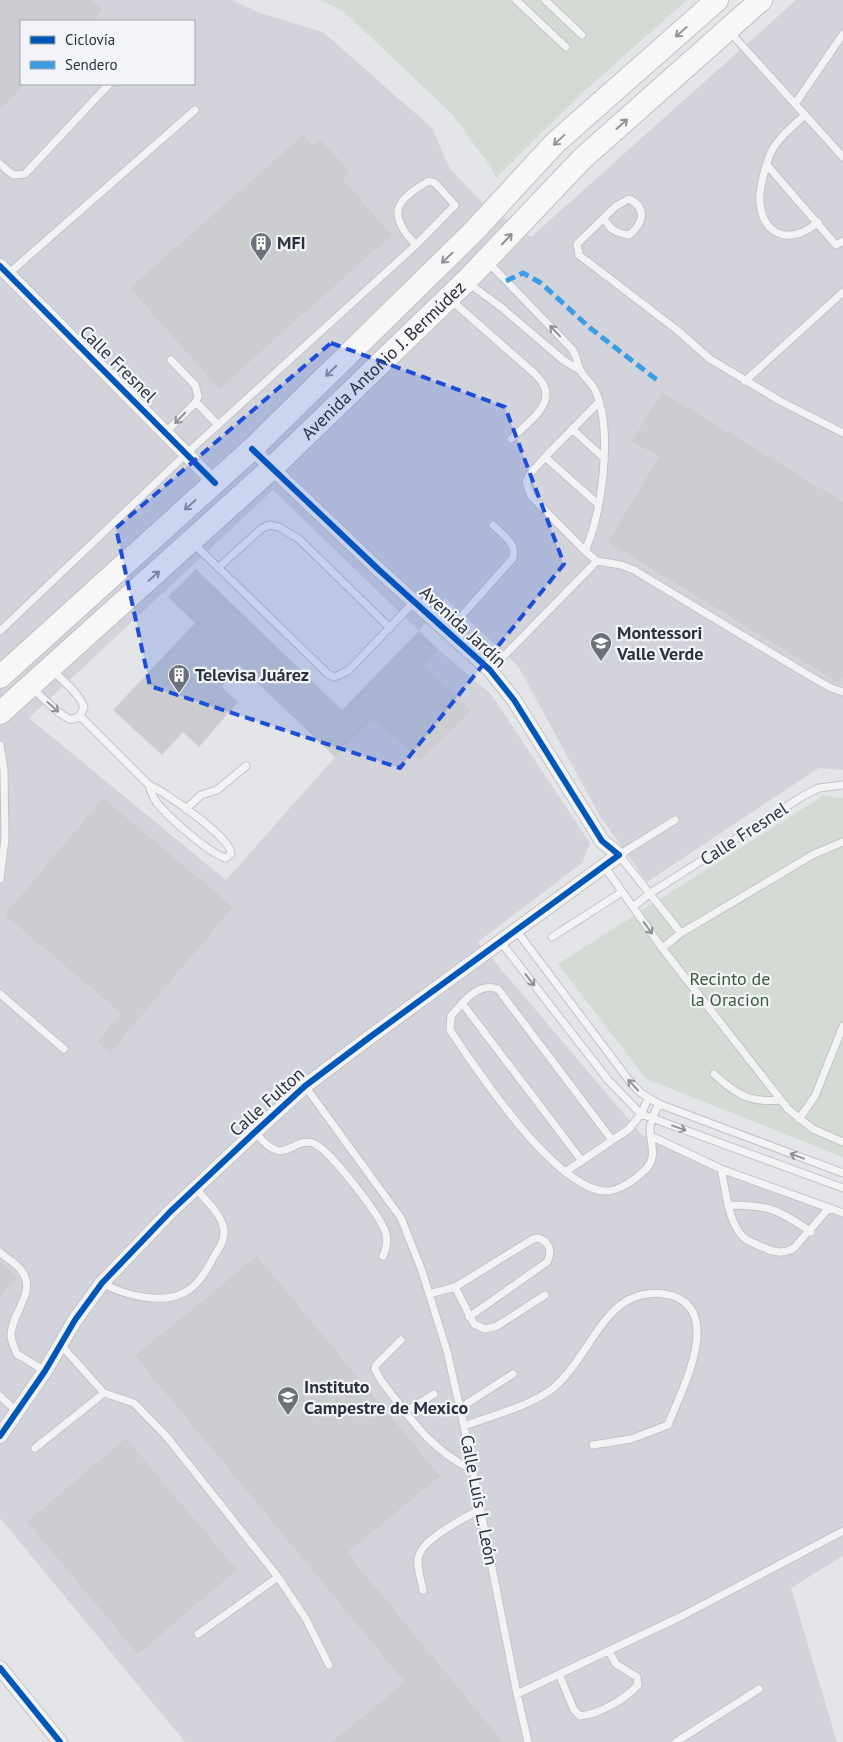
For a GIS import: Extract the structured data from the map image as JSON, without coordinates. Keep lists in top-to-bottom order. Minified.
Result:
{"streets":{"main road":["Avenida Antonio J. Bermúdez"],"street":["Calle Fresnel","Avenida Jardín","Calle Fulton"],"lane":["Calle Luis L. León"]},"crossings":[["Avenida Antonio J. Bermúdez","Calle Fresnel"],["Avenida Antonio J. Bermúdez","Avenida Jardín"],["Avenida Jardín","Calle Fulton"],["Calle Fulton","Calle Luis L. León"]],"parks":["Recinto de la Oracion"],"places":{"building":["MFI","Televisa Juárez"],"school or university":["Montessori Valle Verde","Instituto Campestre de Mexico"]},"legend":["Ciclovía","Sendero"]}
